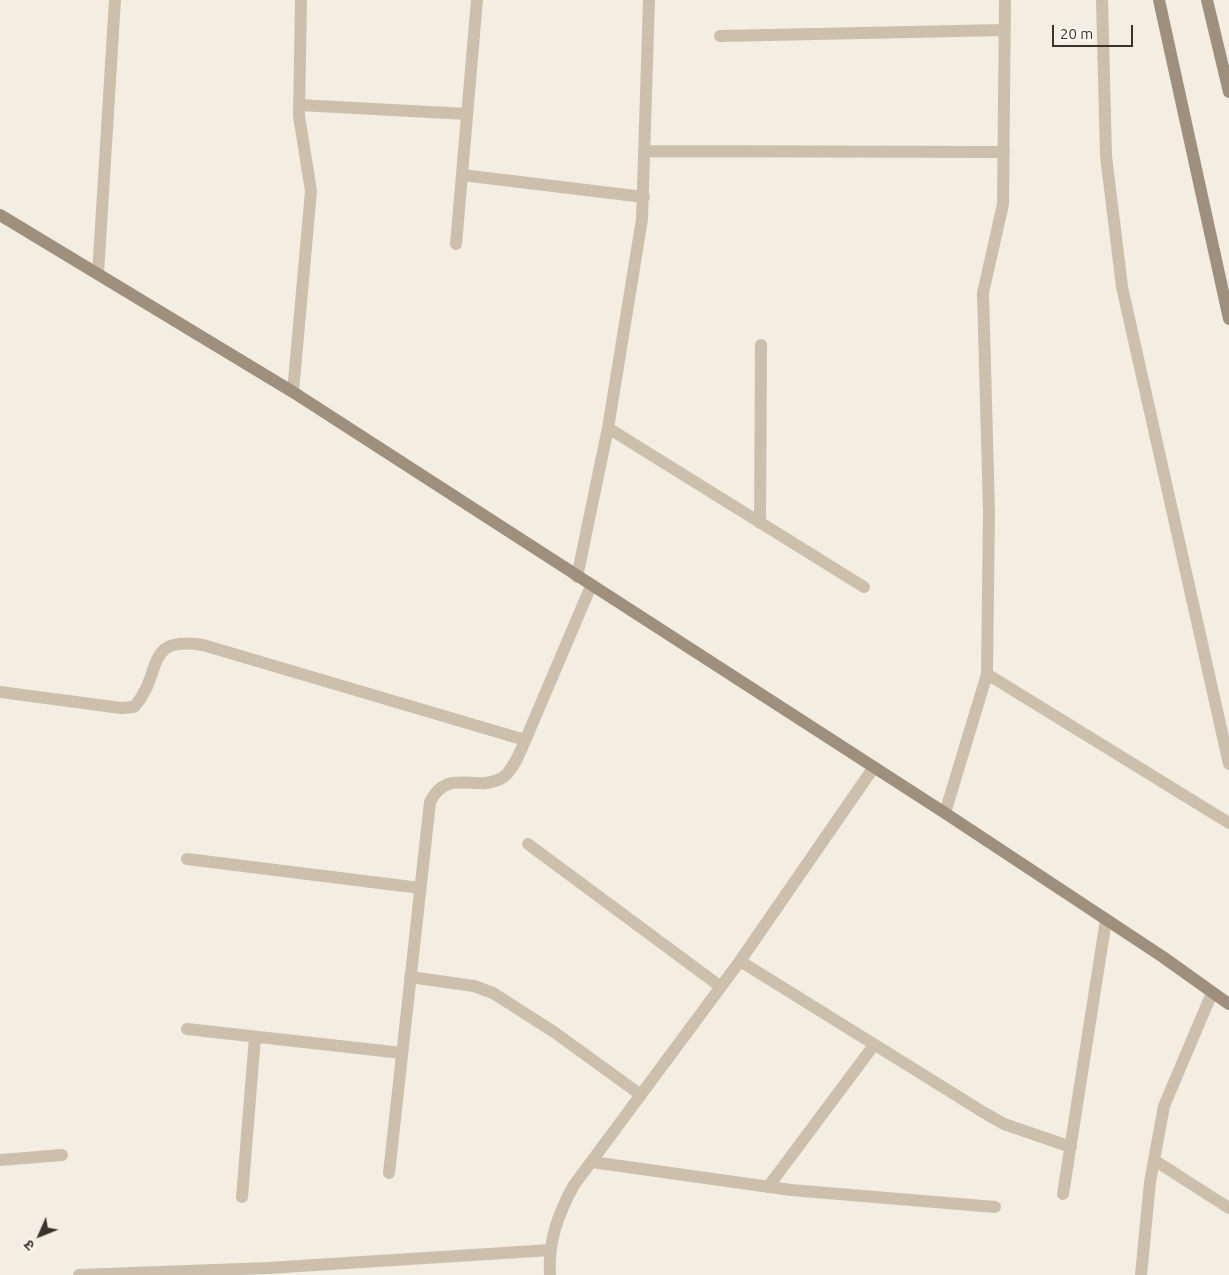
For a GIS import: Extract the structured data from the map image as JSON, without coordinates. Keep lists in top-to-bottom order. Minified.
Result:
{"scale_bar":"20 m","north":"bottom left"}
